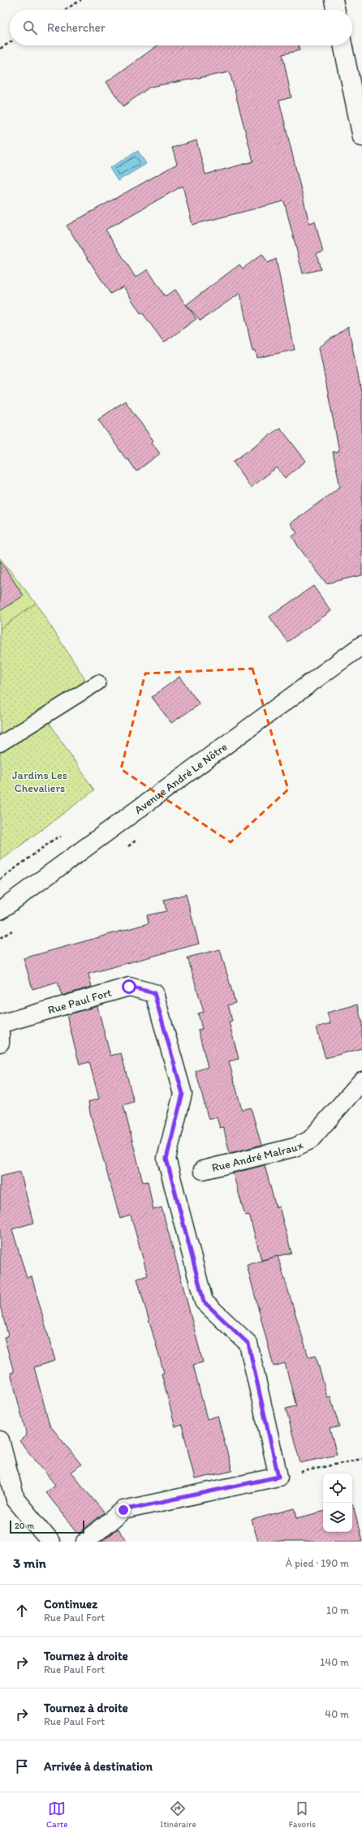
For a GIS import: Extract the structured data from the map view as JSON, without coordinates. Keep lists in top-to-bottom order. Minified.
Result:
{"streets":{"street":["Avenue André Le Nôtre","Rue Paul Fort","Rue André Malraux"]},"parks":["Jardins Les Chevaliers"],"scale_bar":"20 m","page":{"search":"Rechercher","scale":"20 m","heading":["3 min","À pied · 190 m"],"list":[["Continuez","Rue Paul Fort","10 m"],["Tournez à droite","Rue Paul Fort","140 m"],["Tournez à droite","Rue Paul Fort","40 m"],"Arrivée à destination"],"nav":["Carte","Itinéraire","Favoris"]}}
